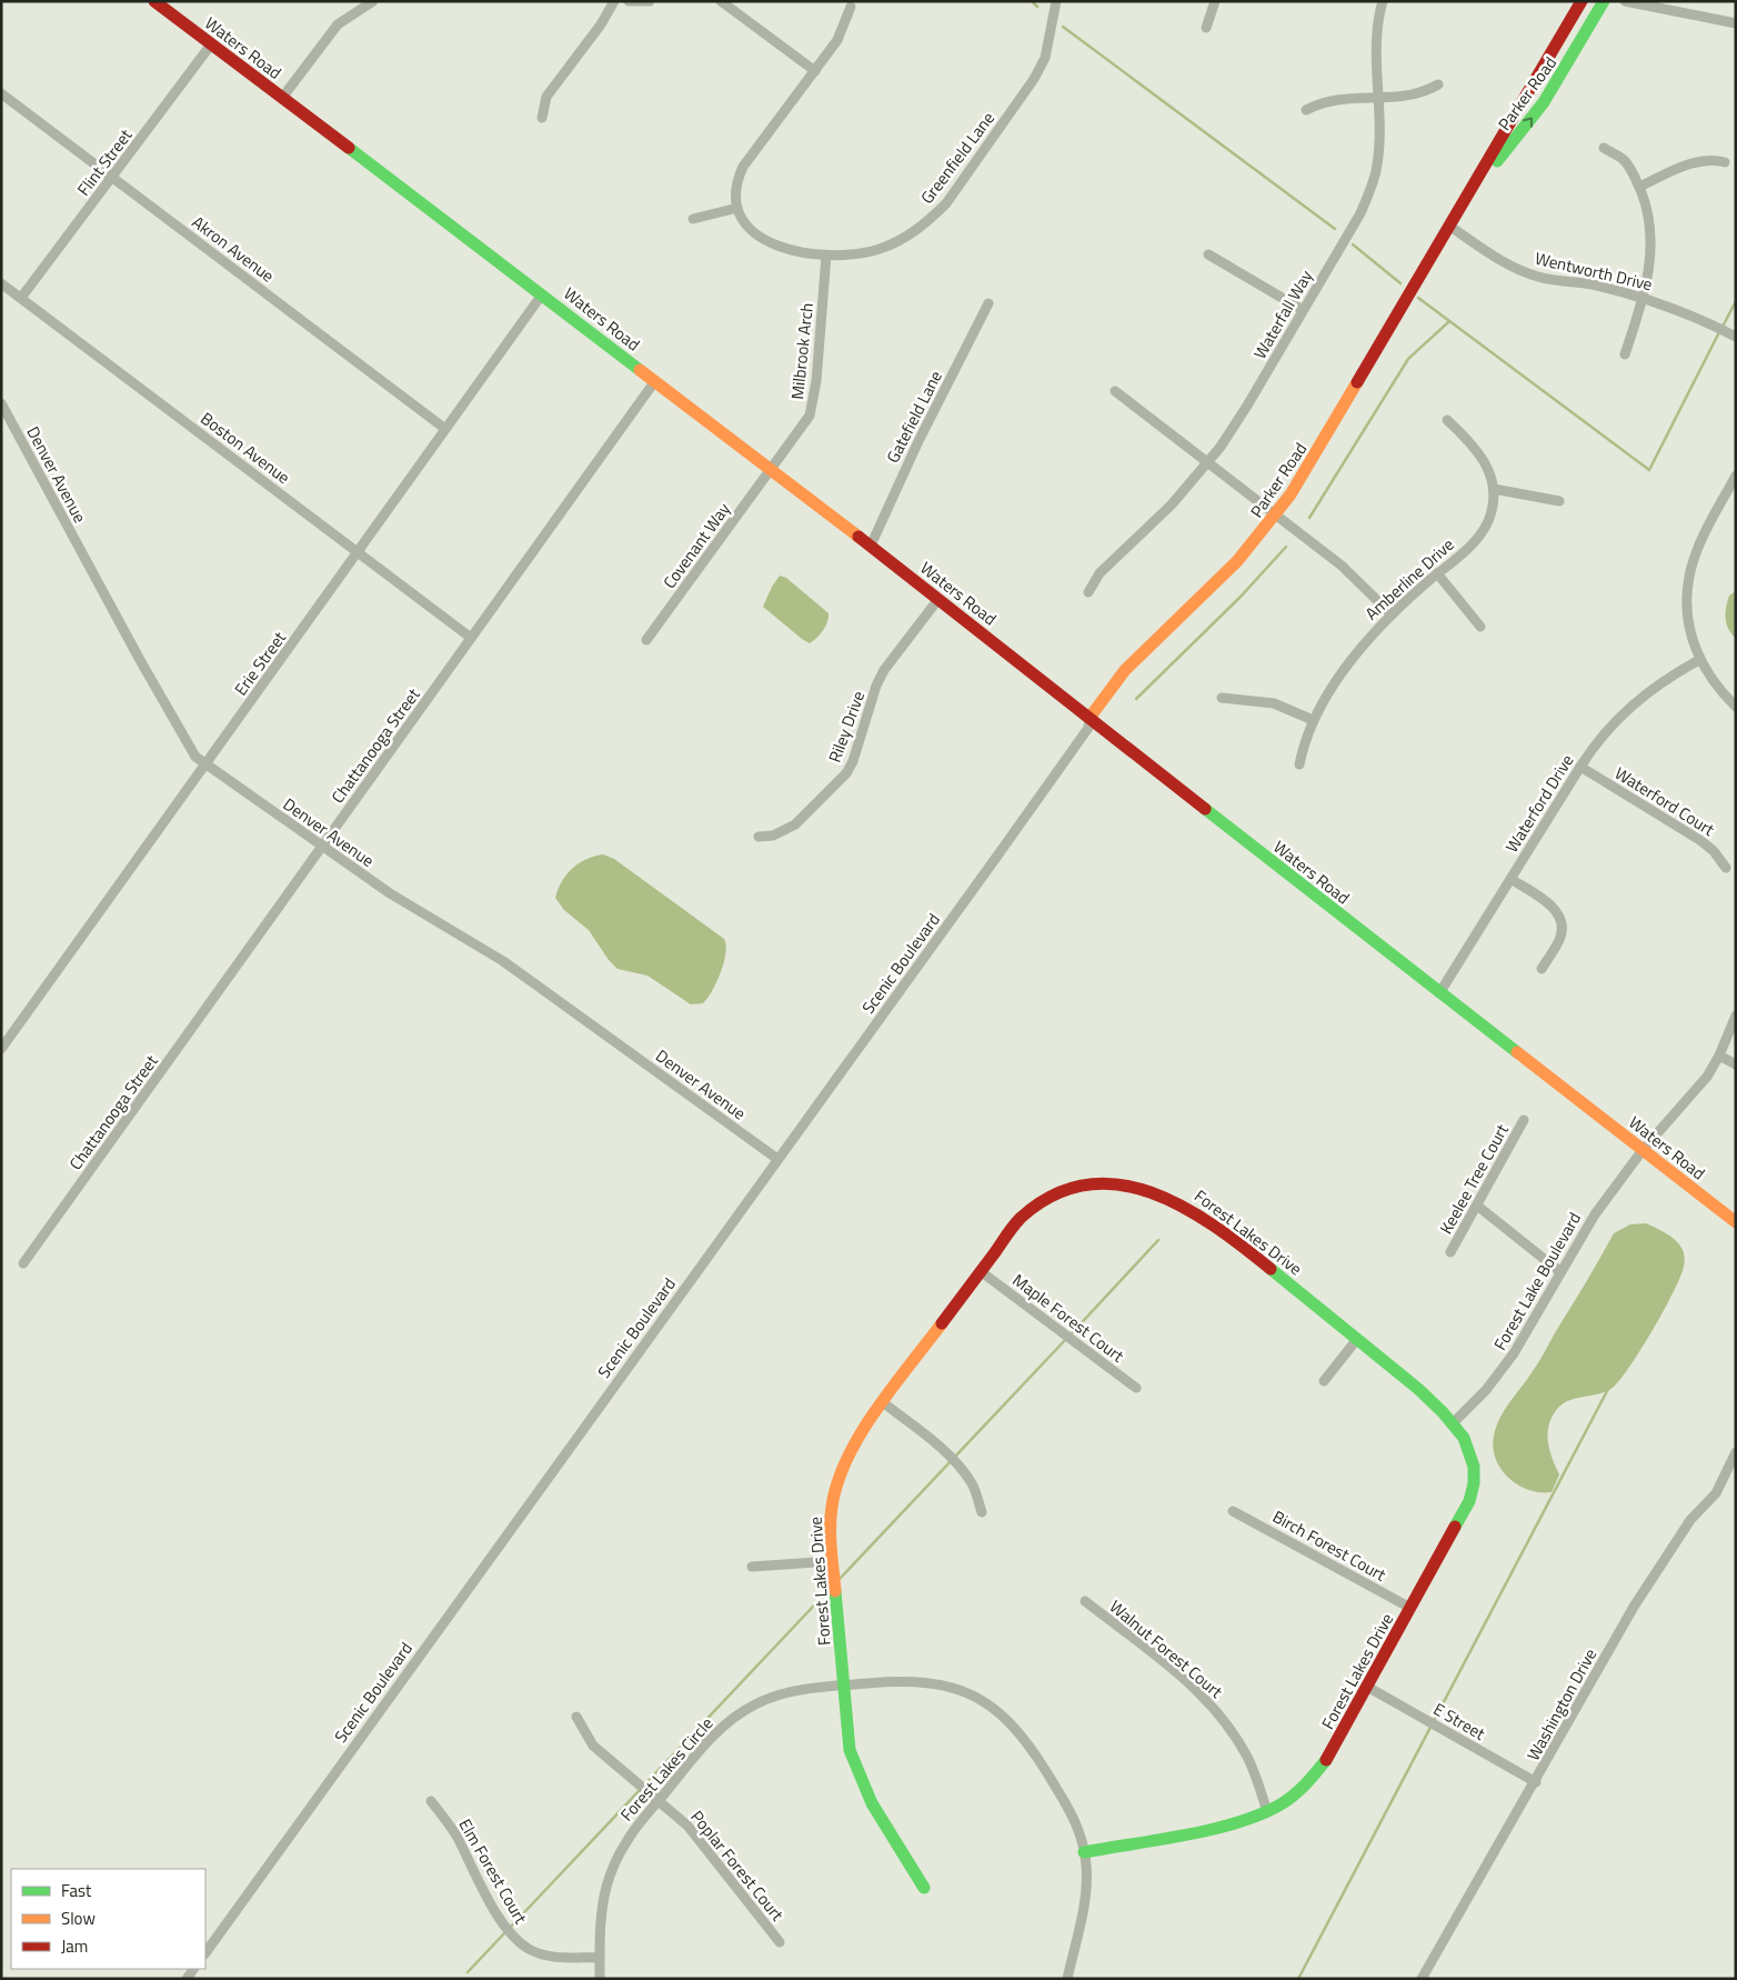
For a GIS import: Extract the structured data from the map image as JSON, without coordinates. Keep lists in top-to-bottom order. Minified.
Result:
{"streets":{"street":["Waters Road","Parker Road","Greenfield Lane","Flint Street","Akron Avenue","Wentworth Drive","Waterfall Way","Milbrook Arch","Gatefield Lane","Boston Avenue","Denver Avenue","Covenant Way","Amberline Drive","Erie Street","Riley Drive","Chattanooga Street","Waterford Court","Waterford Drive","Scenic Boulevard","Keelee Tree Court","Forest Lakes Drive","Forest Lake Boulevard","Maple Forest Court","Birch Forest Court","Walnut Forest Court","Washington Drive","E Street","Forest Lakes Circle","Poplar Forest Court","Elm Forest Court"]},"crossings":[["Waters Road","Parker Road"],["Waters Road","Flint Street"],["Waters Road","Milbrook Arch"],["Waters Road","Gatefield Lane"],["Waters Road","Covenant Way"],["Waters Road","Erie Street"],["Waters Road","Riley Drive"],["Waters Road","Chattanooga Street"],["Waters Road","Waterford Drive"],["Waters Road","Scenic Boulevard"],["Waters Road","Forest Lake Boulevard"],["Parker Road","Wentworth Drive"],["Parker Road","Scenic Boulevard"],["Greenfield Lane","Milbrook Arch"],["Flint Street","Akron Avenue"],["Flint Street","Boston Avenue"],["Akron Avenue","Erie Street"],["Milbrook Arch","Covenant Way"],["Boston Avenue","Erie Street"],["Boston Avenue","Chattanooga Street"],["Denver Avenue","Erie Street"],["Denver Avenue","Chattanooga Street"],["Denver Avenue","Scenic Boulevard"],["Waterford Court","Waterford Drive"],["Forest Lakes Drive","Forest Lake Boulevard"],["Forest Lakes Drive","Maple Forest Court"],["Forest Lakes Drive","Birch Forest Court"],["Forest Lakes Drive","Walnut Forest Court"],["Forest Lakes Drive","E Street"],["Forest Lakes Drive","Forest Lakes Circle"],["Washington Drive","E Street"],["Forest Lakes Circle","Poplar Forest Court"],["Forest Lakes Circle","Elm Forest Court"]],"legend":["Fast","Slow","Jam"]}
